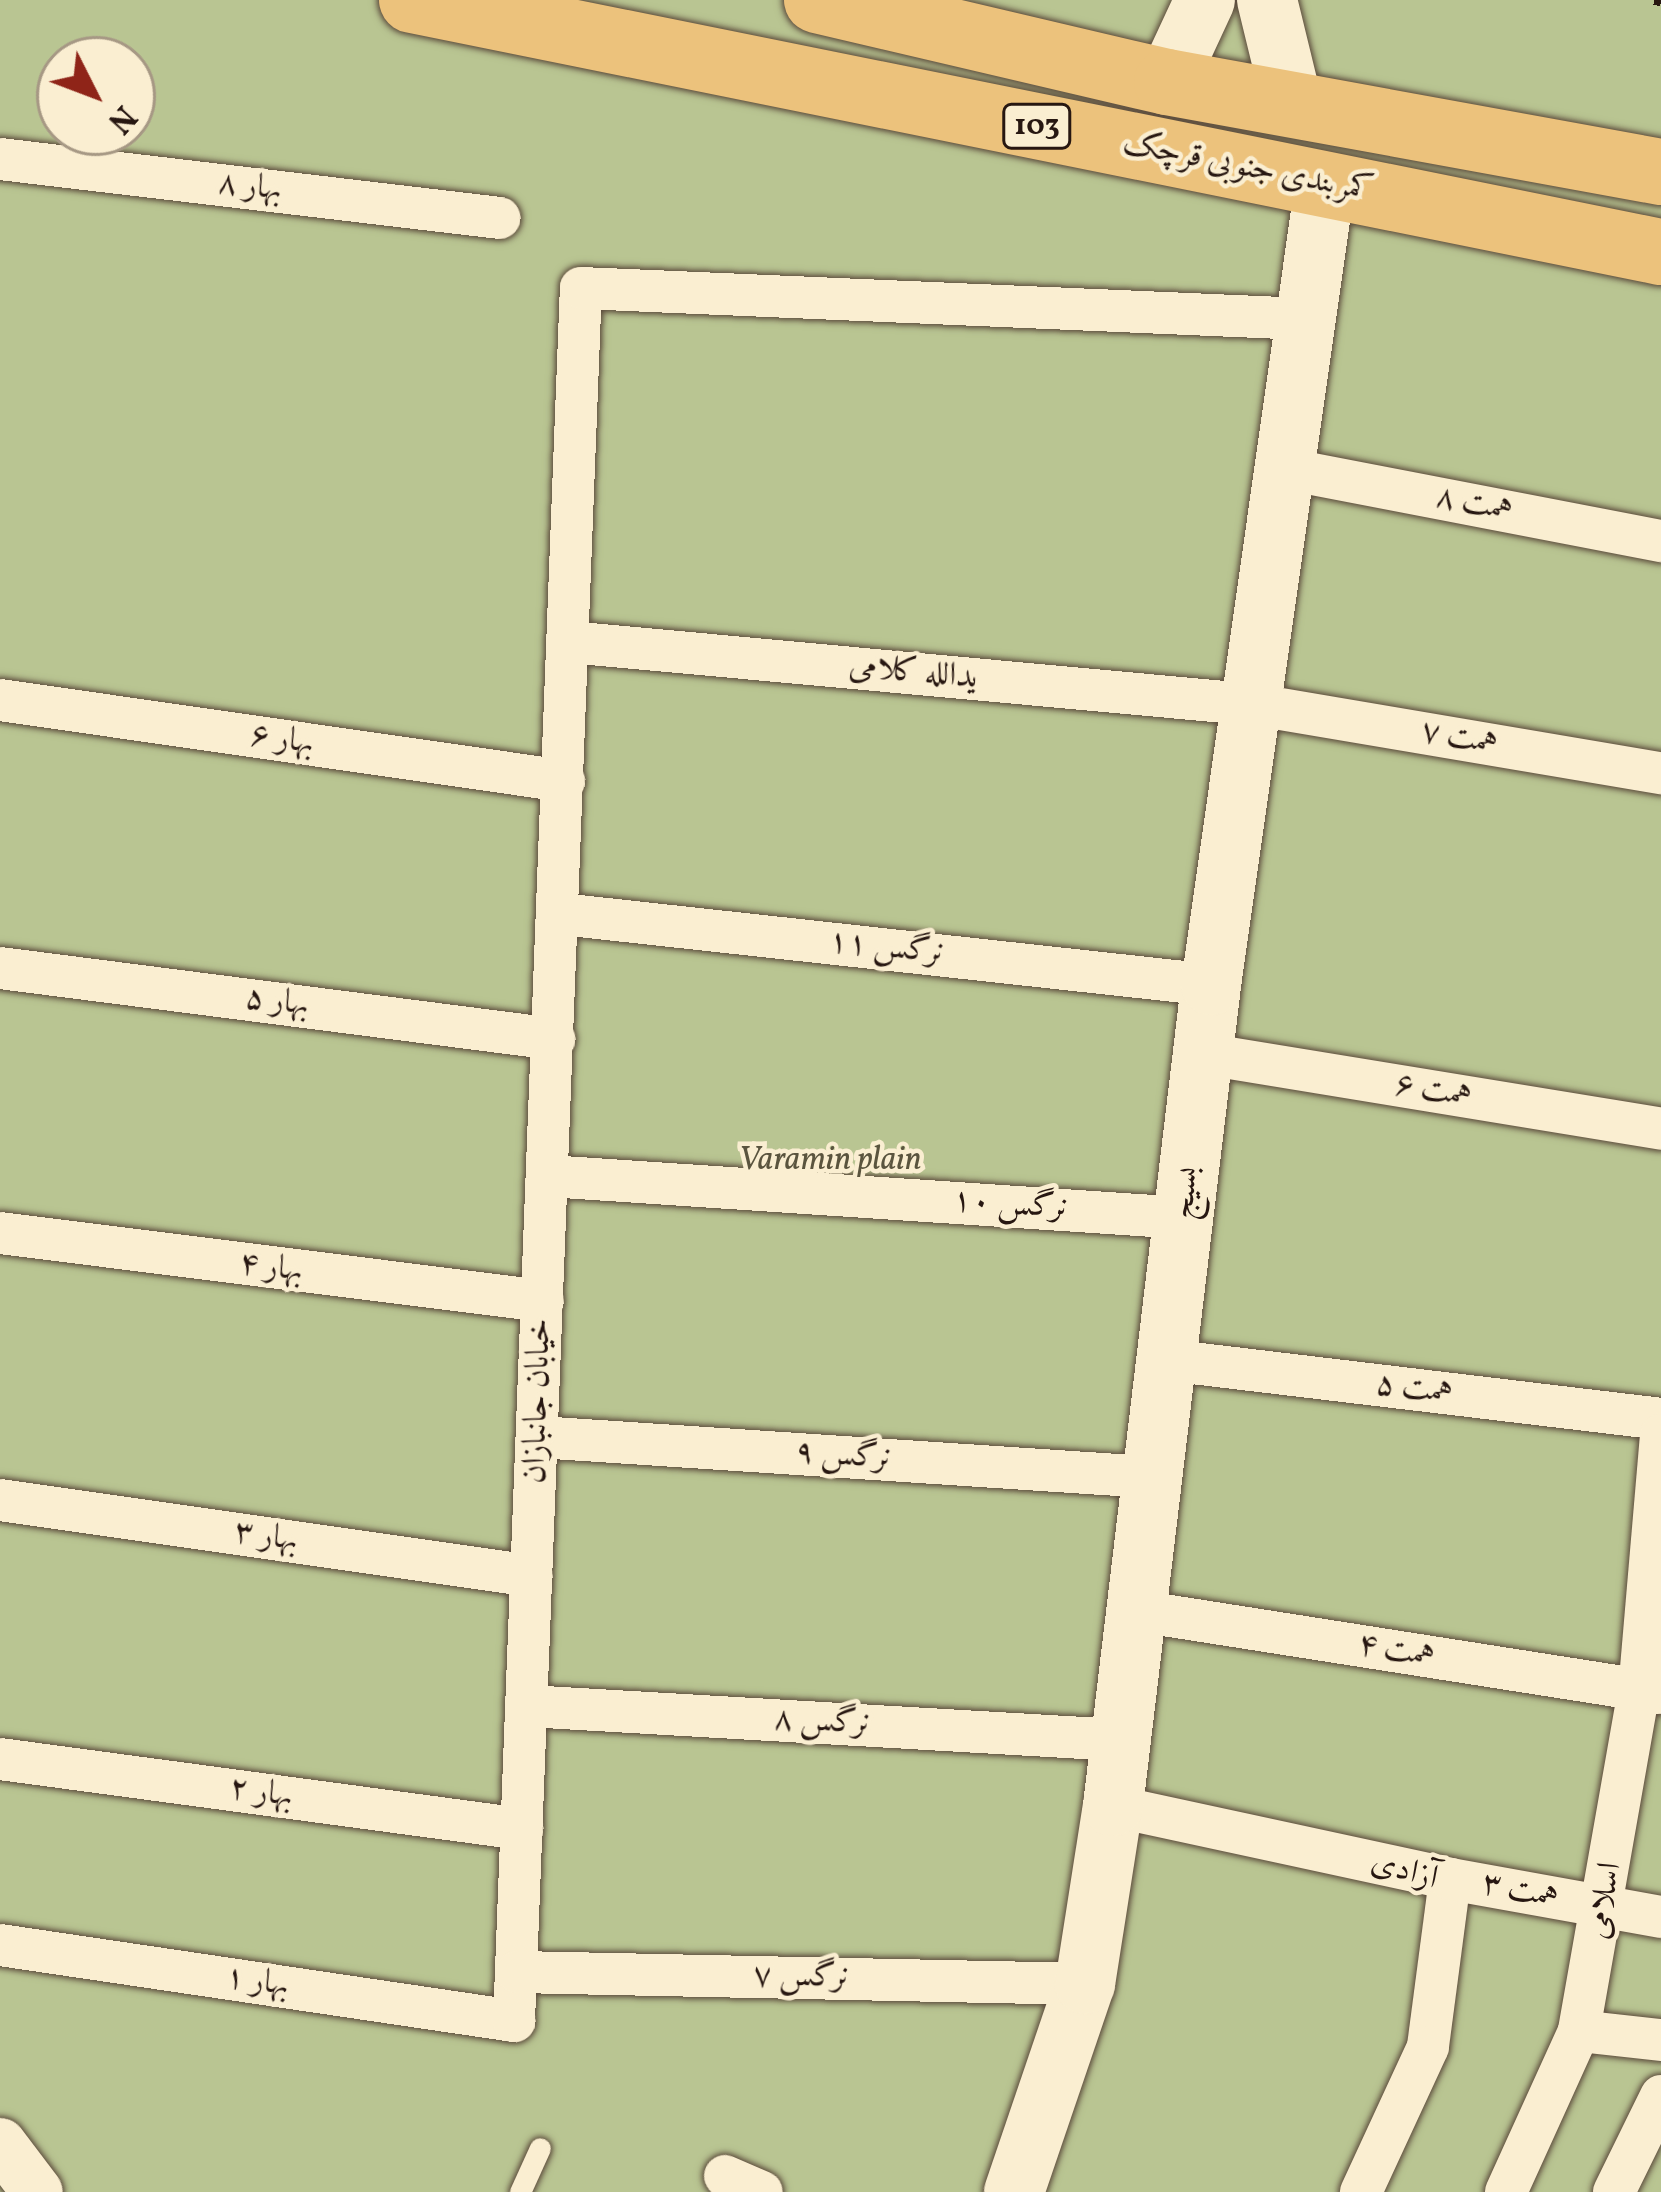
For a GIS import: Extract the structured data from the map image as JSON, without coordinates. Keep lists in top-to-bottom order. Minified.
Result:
{"streets":{"highway":["103","کمربندی جنوبی قرچک"],"main road":["بسیج"],"street":["بهار ۸","همت ۸","یدالله کلامی","همت ۷","بهار ۶","نرگس ۱۱","بهار ۵","همت ۶","نرگس ۱۰","بهار ۴","همت ۵","خیابان جانبازان","نرگس ۹","بهار ۳","همت ۴","نرگس ۸","بهار ۲","آزادی","همت ۳","اسلامی","نرگس ۷","بهار ۱"]},"crossings":[["کمربندی جنوبی قرچک","بسیج"],["همت ۸","بسیج"],["یدالله کلامی","همت ۷"],["یدالله کلامی","بسیج"],["یدالله کلامی","خیابان جانبازان"],["همت ۷","بسیج"],["بهار ۶","خیابان جانبازان"],["نرگس ۱۱","بسیج"],["نرگس ۱۱","خیابان جانبازان"],["بهار ۵","خیابان جانبازان"],["همت ۶","بسیج"],["بسیج","نرگس ۱۰"],["بسیج","همت ۵"],["بسیج","خیابان جانبازان"],["بسیج","نرگس ۹"],["بسیج","همت ۴"],["بسیج","نرگس ۸"],["بسیج","آزادی"],["بسیج","نرگس ۷"],["نرگس ۱۰","خیابان جانبازان"],["بهار ۴","خیابان جانبازان"],["خیابان جانبازان","نرگس ۹"],["خیابان جانبازان","بهار ۳"],["خیابان جانبازان","نرگس ۸"],["خیابان جانبازان","بهار ۲"],["خیابان جانبازان","نرگس ۷"],["خیابان جانبازان","بهار ۱"],["همت ۴","اسلامی"],["آزادی","همت ۳"],["همت ۳","اسلامی"]],"parks":["Varamin plain"],"north":"bottom right"}
